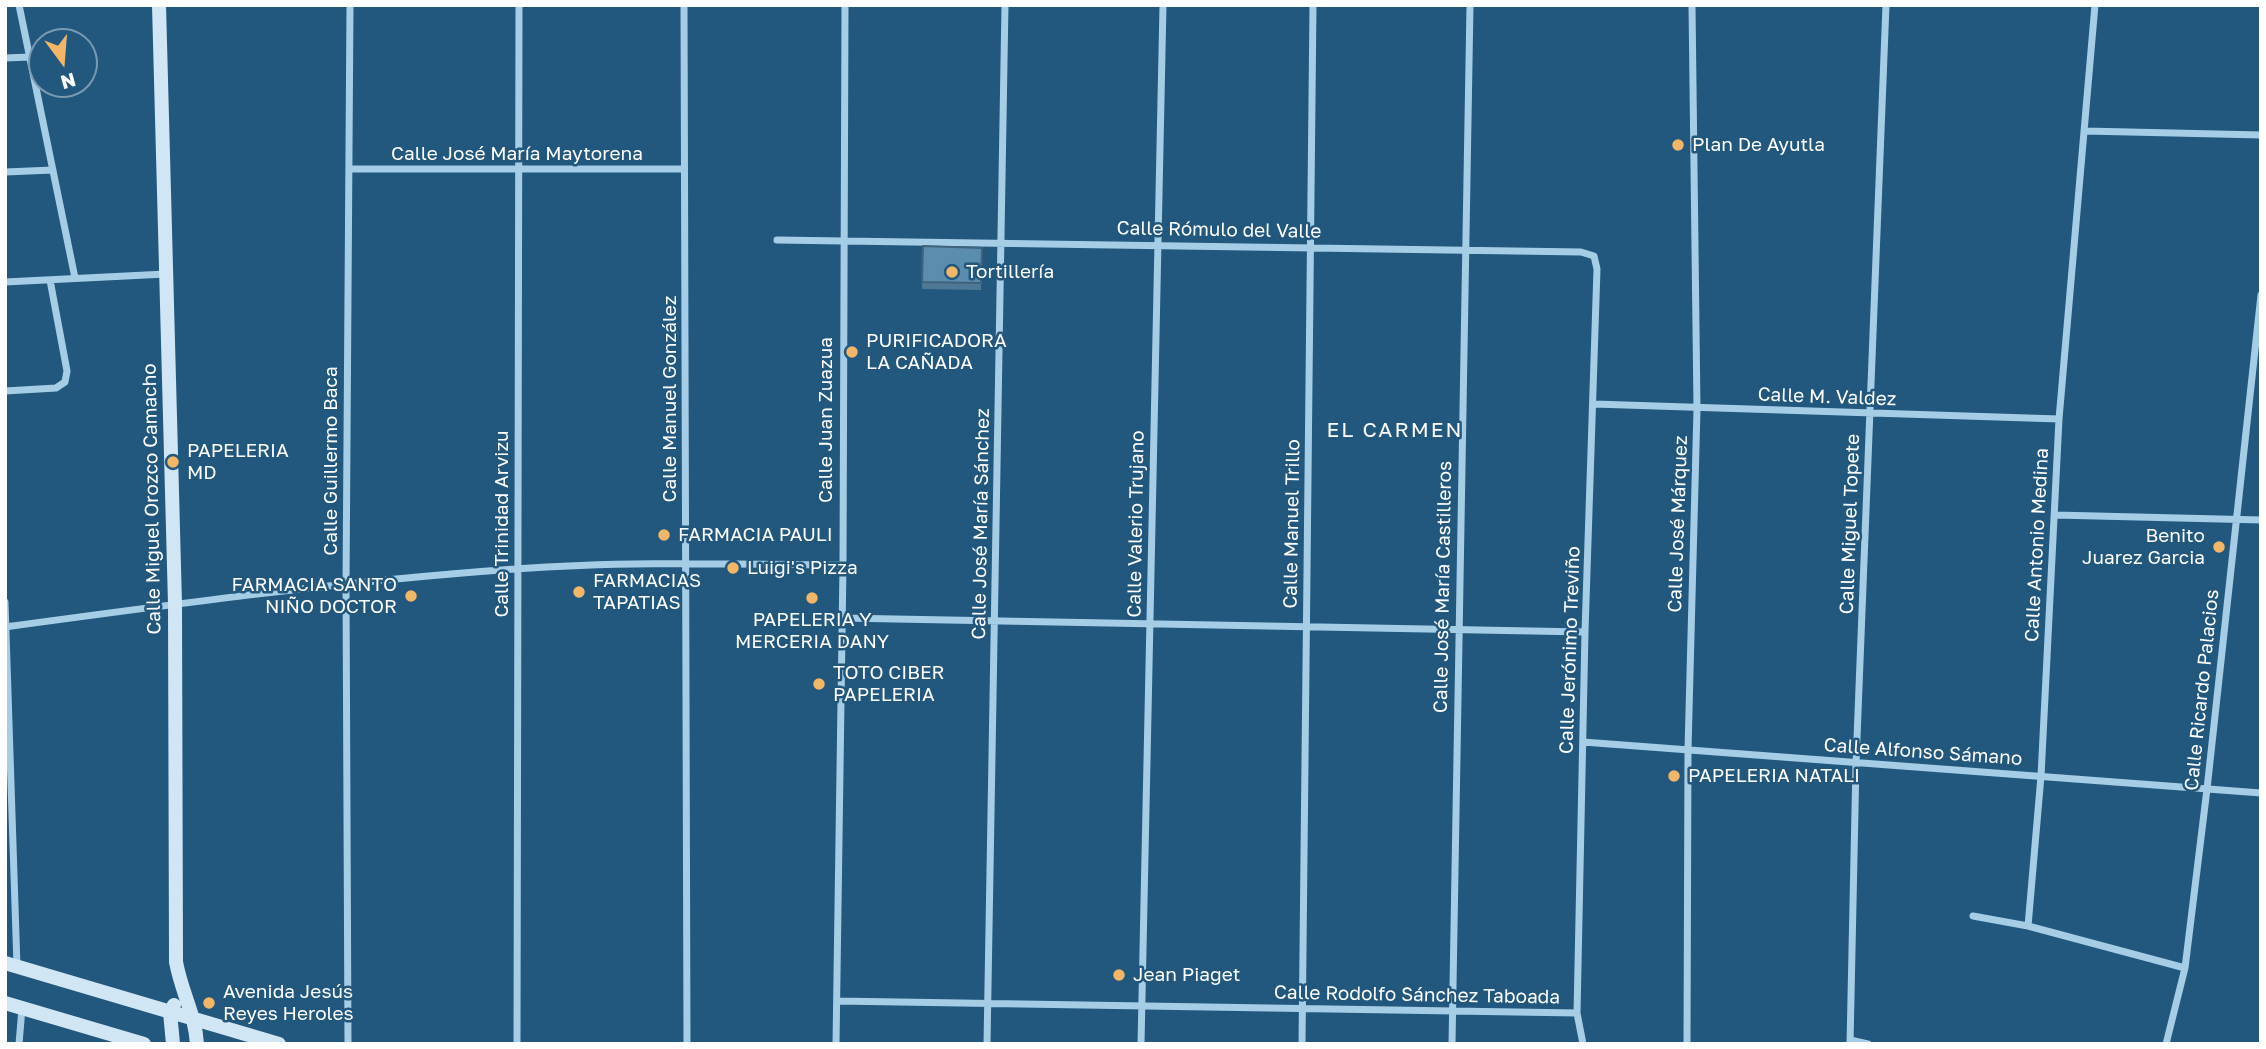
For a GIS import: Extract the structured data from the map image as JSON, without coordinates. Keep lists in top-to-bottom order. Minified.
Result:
{"streets":{"street":["Calle José María Maytorena","Calle Rómulo del Valle","Calle M. Valdez","Calle Manuel González","Calle Juan Zuazua","Calle Guillermo Baca","Calle Miguel Orozco Camacho","Calle Trinidad Arvizu","Calle José María Sánchez","Calle Valerio Trujano","Calle Manuel Trillo","Calle José Márquez","Calle Miguel Topete","Calle Antonio Medina","Calle José María Castilleros","Calle Jerónimo Treviño","Calle Ricardo Palacios","Calle Alfonso Sámano","Calle Rodolfo Sánchez Taboada"]},"crossings":[["Calle José María Maytorena","Calle Manuel González"],["Calle José María Maytorena","Calle Guillermo Baca"],["Calle José María Maytorena","Calle Trinidad Arvizu"],["Calle Rómulo del Valle","Calle Juan Zuazua"],["Calle Rómulo del Valle","Calle José María Sánchez"],["Calle Rómulo del Valle","Calle Valerio Trujano"],["Calle Rómulo del Valle","Calle Manuel Trillo"],["Calle Rómulo del Valle","Calle José María Castilleros"],["Calle Rómulo del Valle","Calle Jerónimo Treviño"],["Calle M. Valdez","Calle José Márquez"],["Calle M. Valdez","Calle Miguel Topete"],["Calle M. Valdez","Calle Antonio Medina"],["Calle M. Valdez","Calle Jerónimo Treviño"],["Calle Juan Zuazua","Calle Rodolfo Sánchez Taboada"],["Calle José María Sánchez","Calle Rodolfo Sánchez Taboada"],["Calle Valerio Trujano","Calle Rodolfo Sánchez Taboada"],["Calle Manuel Trillo","Calle Rodolfo Sánchez Taboada"],["Calle José Márquez","Calle Alfonso Sámano"],["Calle Miguel Topete","Calle Alfonso Sámano"],["Calle Antonio Medina","Calle Alfonso Sámano"],["Calle José María Castilleros","Calle Rodolfo Sánchez Taboada"],["Calle Jerónimo Treviño","Calle Alfonso Sámano"],["Calle Jerónimo Treviño","Calle Rodolfo Sánchez Taboada"],["Calle Ricardo Palacios","Calle Alfonso Sámano"]],"districts":["EL CARMEN"],"places":["Plan De Ayutla","Tortillería","PURIFICADORA LA CAÑADA","PAPELERIA MD","FARMACIA PAULI","Benito Juarez Garcia","Luigi's Pizza","FARMACIAS TAPATIAS","FARMACIA SANTO NIÑO DOCTOR","PAPELERIA Y MERCERIA DANY","TOTO CIBER PAPELERIA","PAPELERIA NATALI","Jean Piaget","Avenida Jesús Reyes Heroles"],"north":"bottom"}
